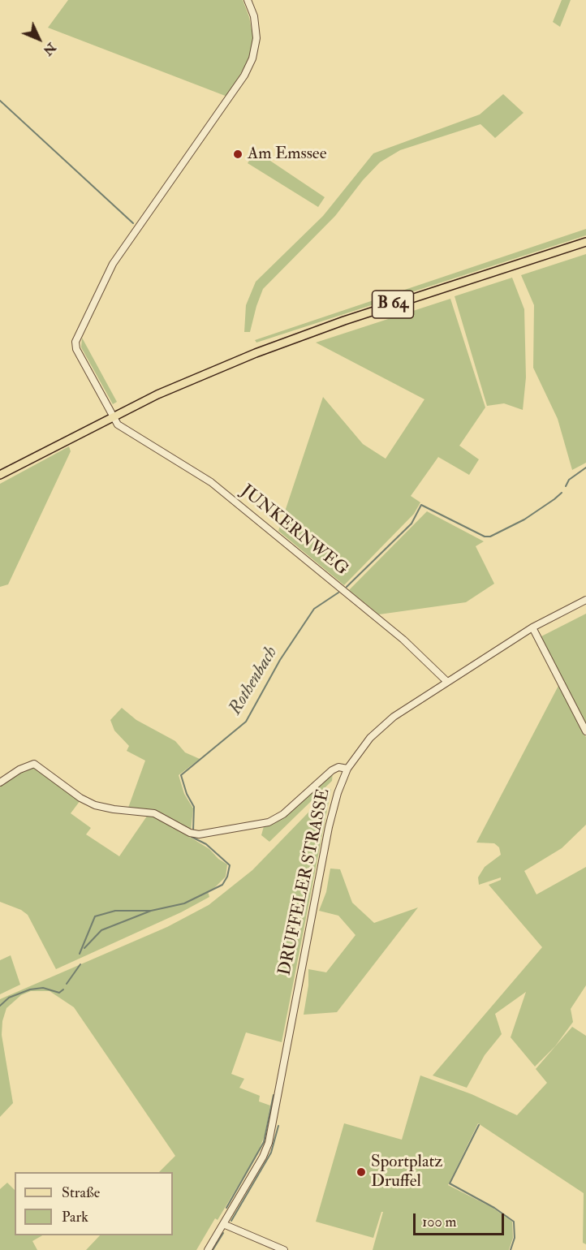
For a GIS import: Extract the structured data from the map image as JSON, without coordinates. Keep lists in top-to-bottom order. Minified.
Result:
{"streets":{"main road":["B 64"],"street":["JUNKERNWEG","DRUFFELER STRASSE"]},"crossings":[["B 64","JUNKERNWEG"],["JUNKERNWEG","DRUFFELER STRASSE"]],"water":["Rothenbach"],"places":["Am Emssee","Sportplatz Druffel"],"legend":["Straße","Park"],"scale_bar":"100 m","north":"bottom right"}
